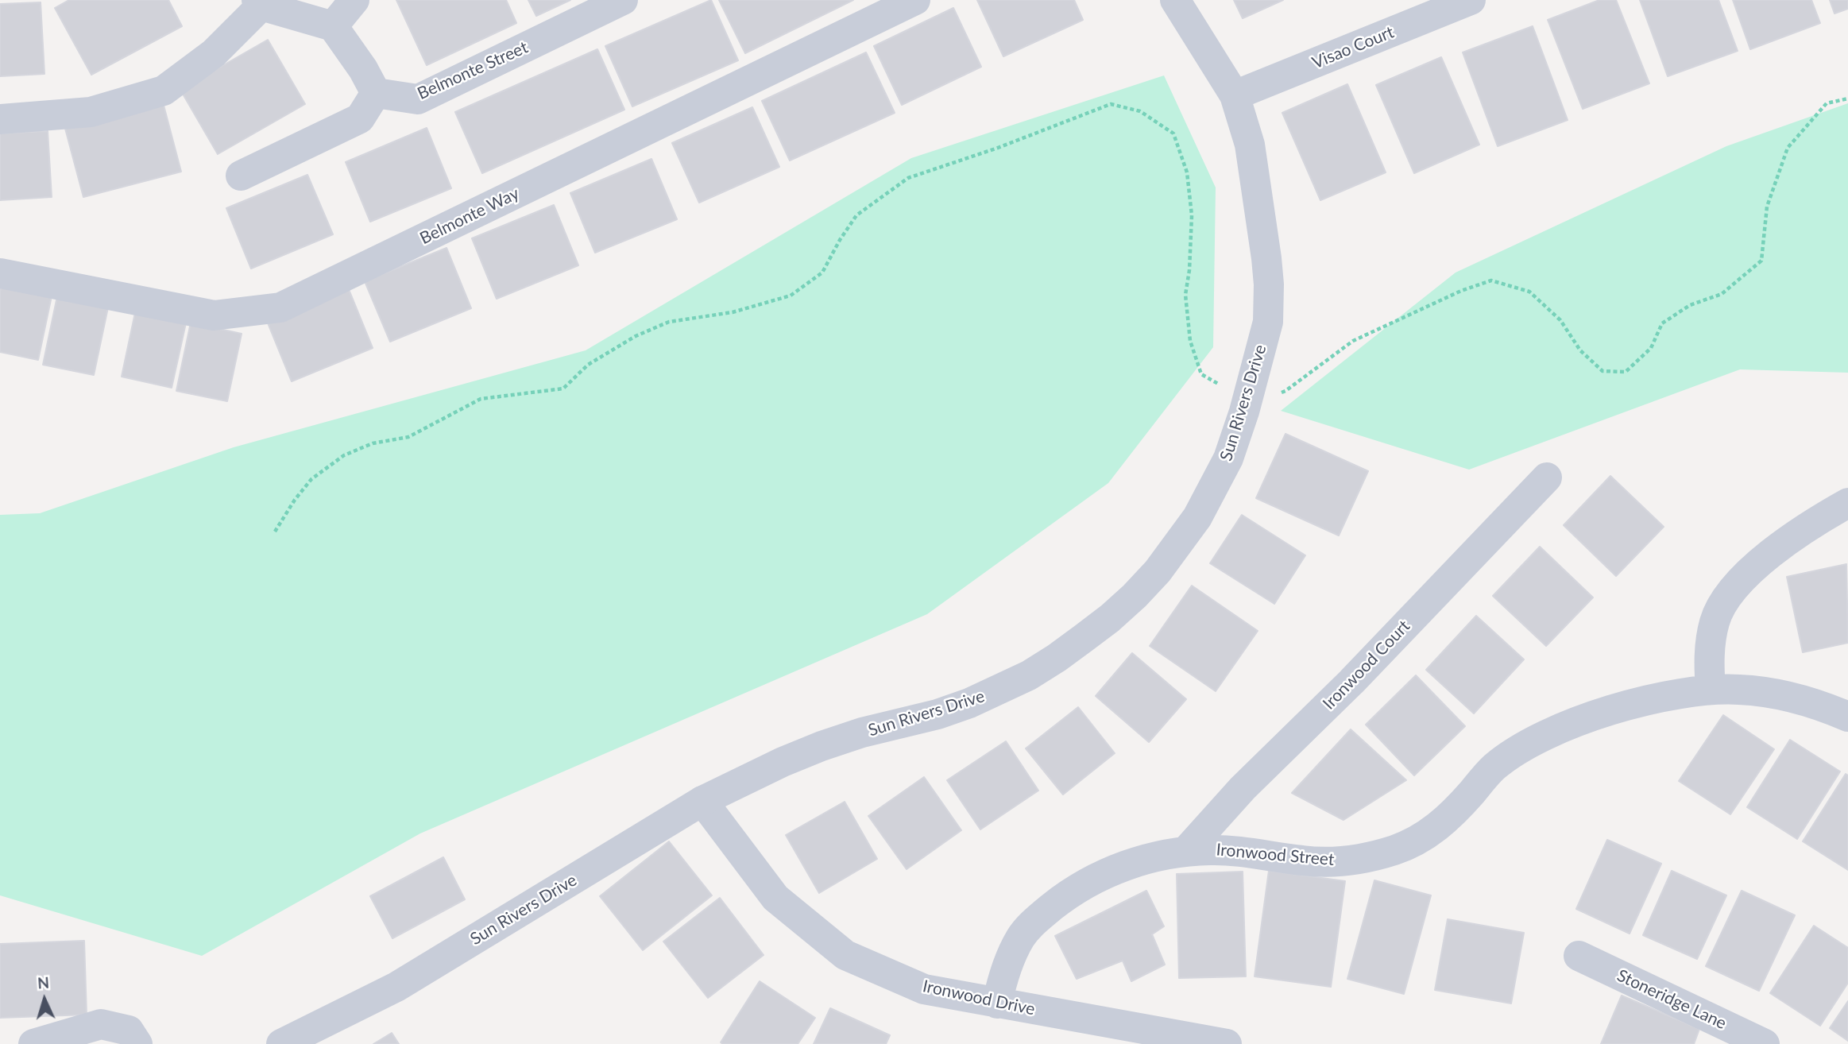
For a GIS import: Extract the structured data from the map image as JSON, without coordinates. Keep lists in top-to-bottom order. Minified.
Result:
{"streets":{"street":["Visao Court","Belmonte Street","Belmonte Way","Sun Rivers Drive","Ironwood Court","Ironwood Street","Ironwood Drive","Stoneridge Lane"]},"crossings":[["Visao Court","Sun Rivers Drive"],["Sun Rivers Drive","Ironwood Drive"],["Ironwood Court","Ironwood Street"],["Ironwood Street","Ironwood Drive"]],"north":"top"}
